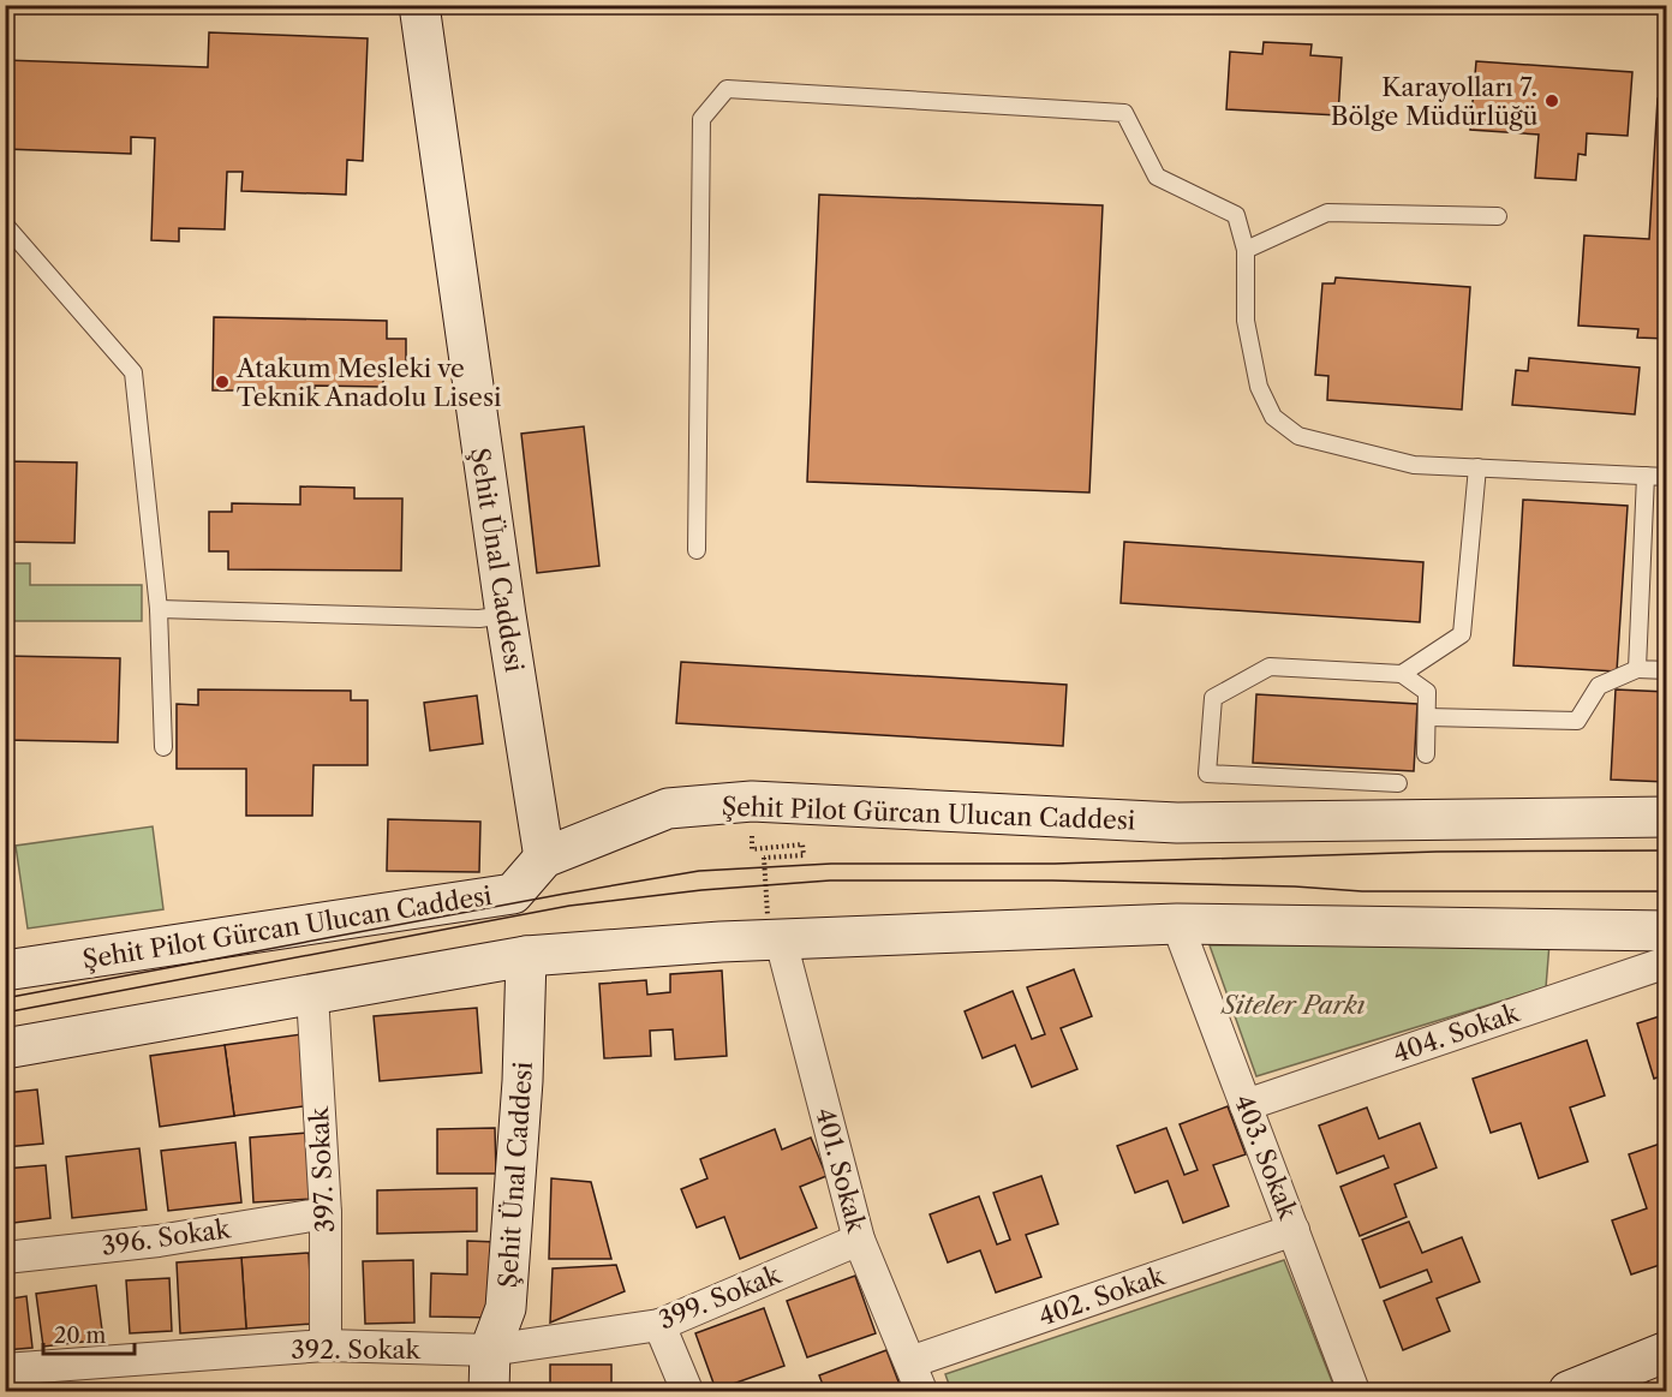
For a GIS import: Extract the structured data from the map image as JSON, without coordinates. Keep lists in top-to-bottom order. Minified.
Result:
{"streets":{"street":["Şehit Ünal Caddesi","Şehit Pilot Gürcan Ulucan Caddesi","404. Sokak","403. Sokak","397. Sokak","401. Sokak","396. Sokak","402. Sokak","399. Sokak","392. Sokak"]},"crossings":[["Şehit Ünal Caddesi","Şehit Pilot Gürcan Ulucan Caddesi"],["Şehit Ünal Caddesi","399. Sokak"],["Şehit Ünal Caddesi","392. Sokak"],["404. Sokak","403. Sokak"],["403. Sokak","402. Sokak"],["397. Sokak","396. Sokak"],["397. Sokak","392. Sokak"],["401. Sokak","402. Sokak"],["401. Sokak","399. Sokak"],["399. Sokak","392. Sokak"]],"parks":["Siteler Parkı"],"places":["Karayolları 7. Bölge Müdürlüğü","Atakum Mesleki ve Teknik Anadolu Lisesi"],"scale_bar":"20 m"}
